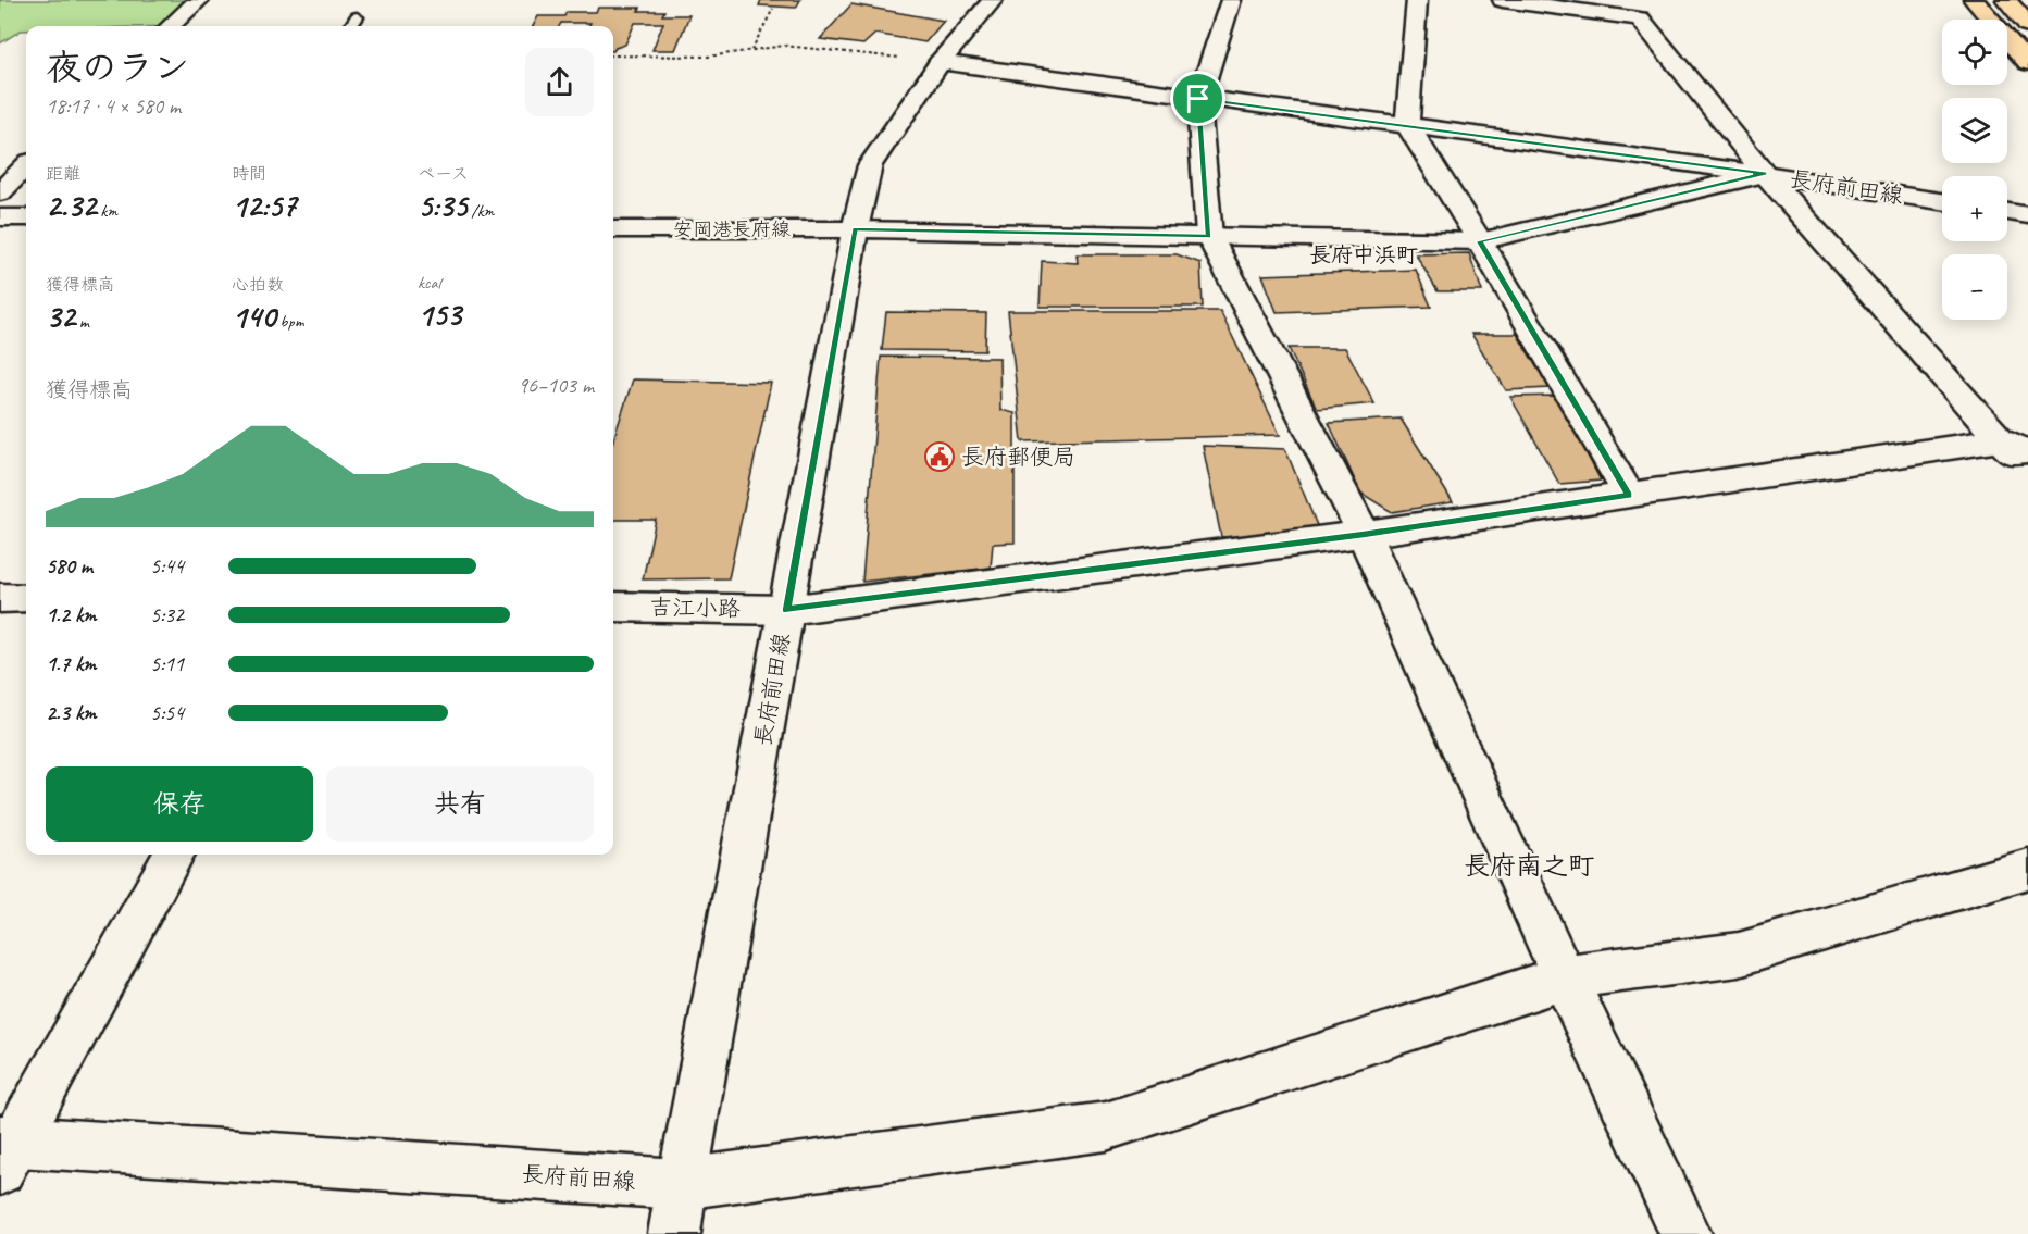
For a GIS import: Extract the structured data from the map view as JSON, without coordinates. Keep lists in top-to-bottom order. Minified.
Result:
{"streets":{"street":["長府前田線","安岡港長府線","吉江小路"]},"crossings":[["長府前田線","安岡港長府線"],["長府前田線","吉江小路"]],"districts":["長府中浜町","長府南之町"],"places":{"public building":["長府郵便局"]},"page":{"map_buttons":["+","−"],"heading":["夜のラン","18:17 · 4 × 580 m"],"stats":[["距離","2.32 km"],["時間","12:57"],["ペース","5:35 /km"],["獲得標高","32 m"],["心拍数","140 bpm"],["kcal","153"]],"chart":["獲得標高","96–103 m"],"list":[{"name":"580 m","note":"5:44"},{"name":"1.2 km","note":"5:32"},{"name":"1.7 km","note":"5:11"},{"name":"2.3 km","note":"5:54"}],"buttons":["保存","共有"]}}
